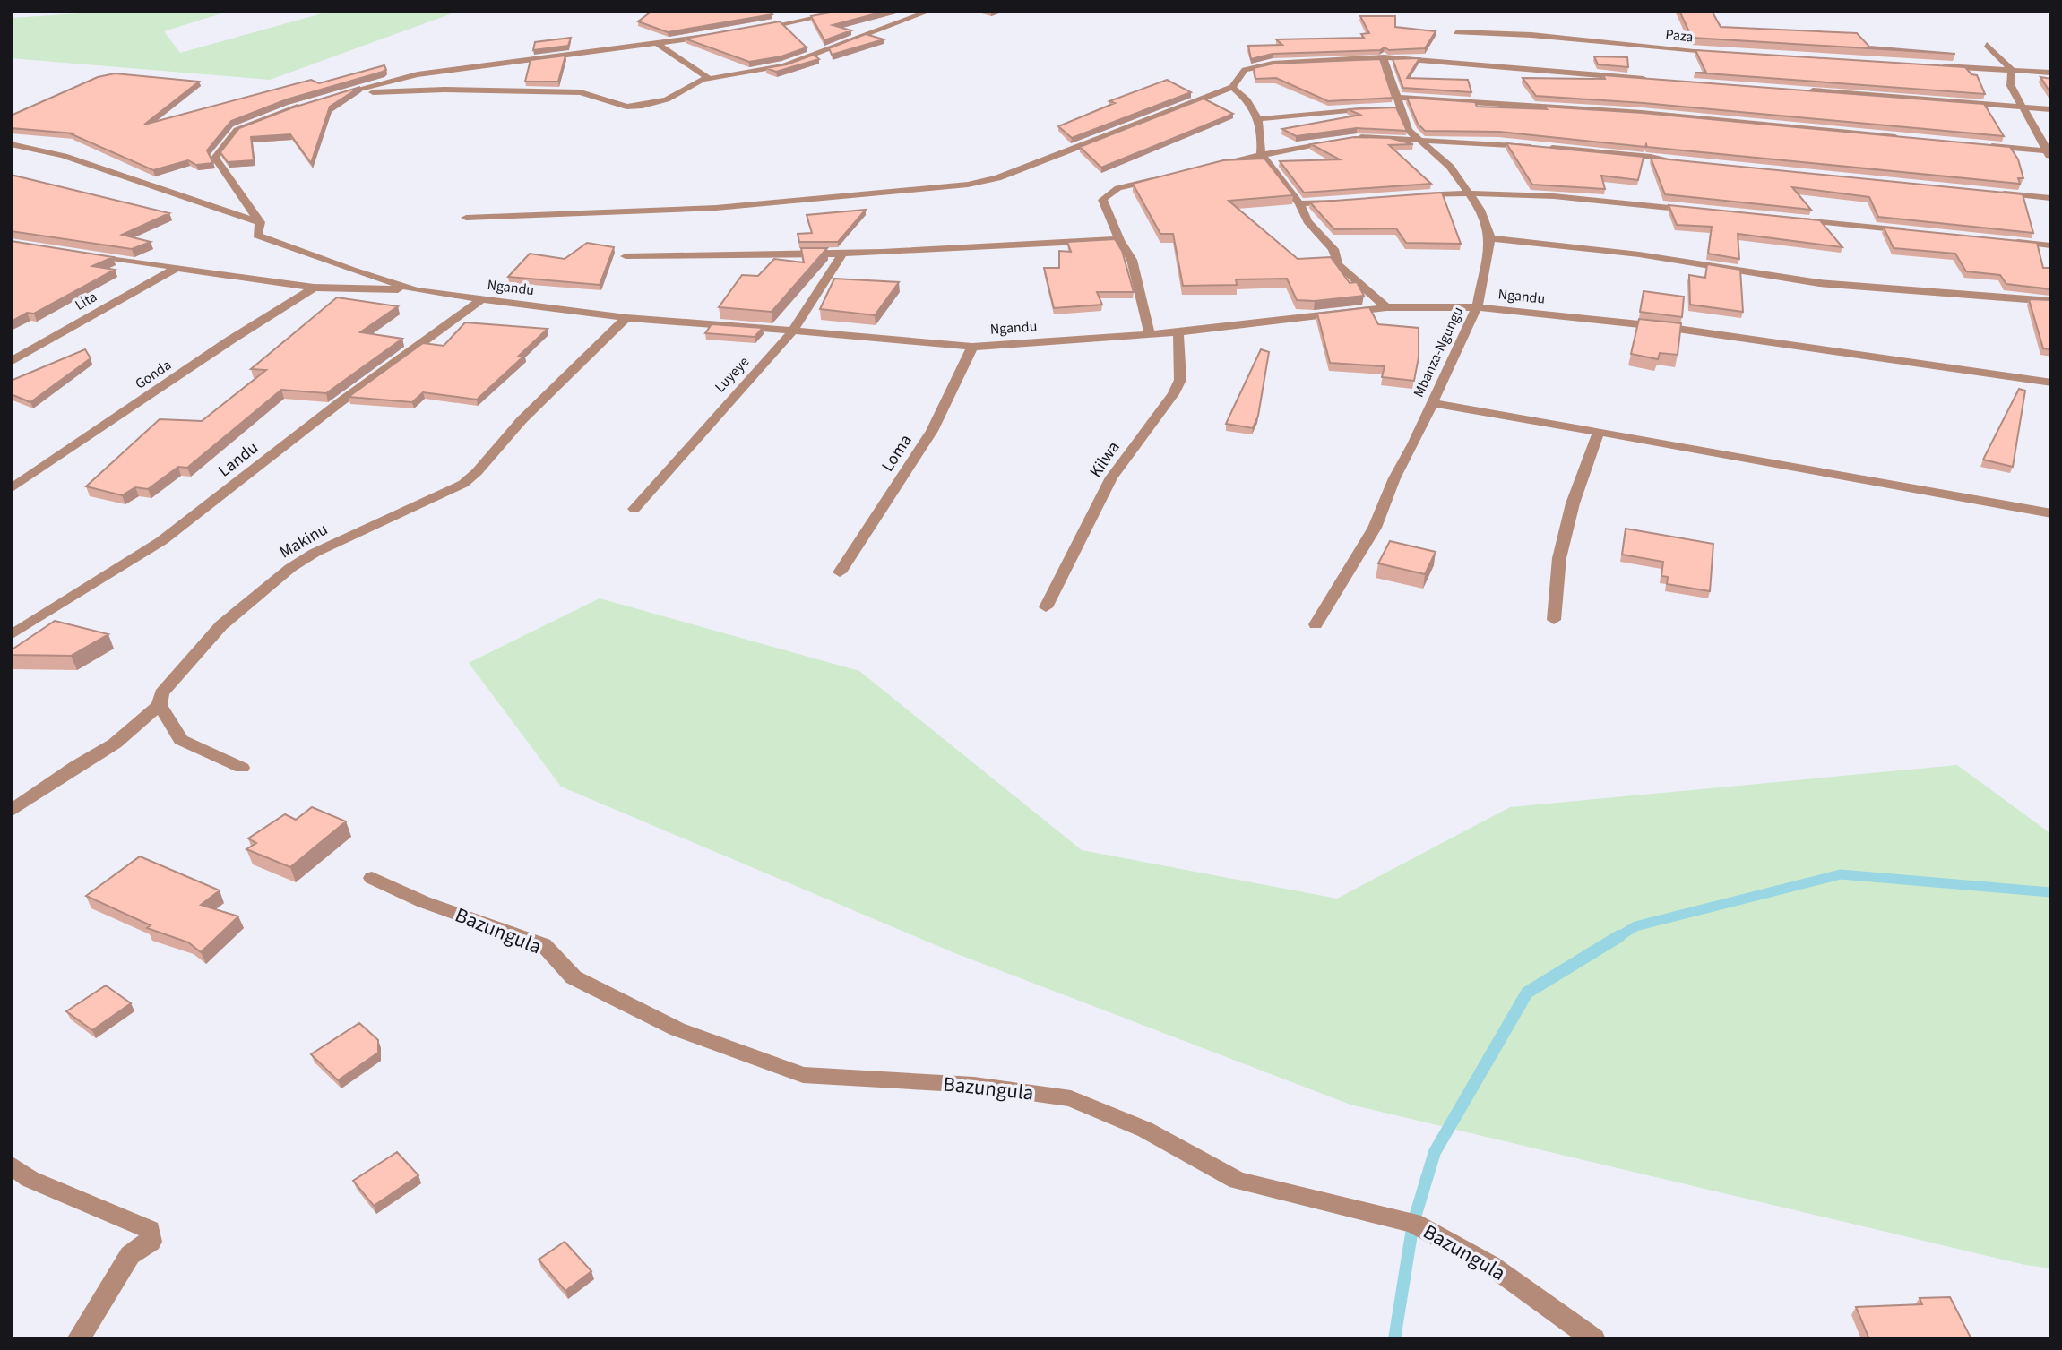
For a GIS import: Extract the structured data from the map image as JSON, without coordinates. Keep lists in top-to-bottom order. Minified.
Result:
{"streets":{"street":["Paza","Ngandu","Lita","Mbanza-Ngungu","Gonda","Luyeye","Loma","Landu","Kilwa","Makinu","Bazungula"]},"crossings":[["Ngandu","Mbanza-Ngungu"],["Ngandu","Luyeye"],["Ngandu","Loma"],["Ngandu","Landu"],["Ngandu","Kilwa"],["Ngandu","Makinu"]]}
